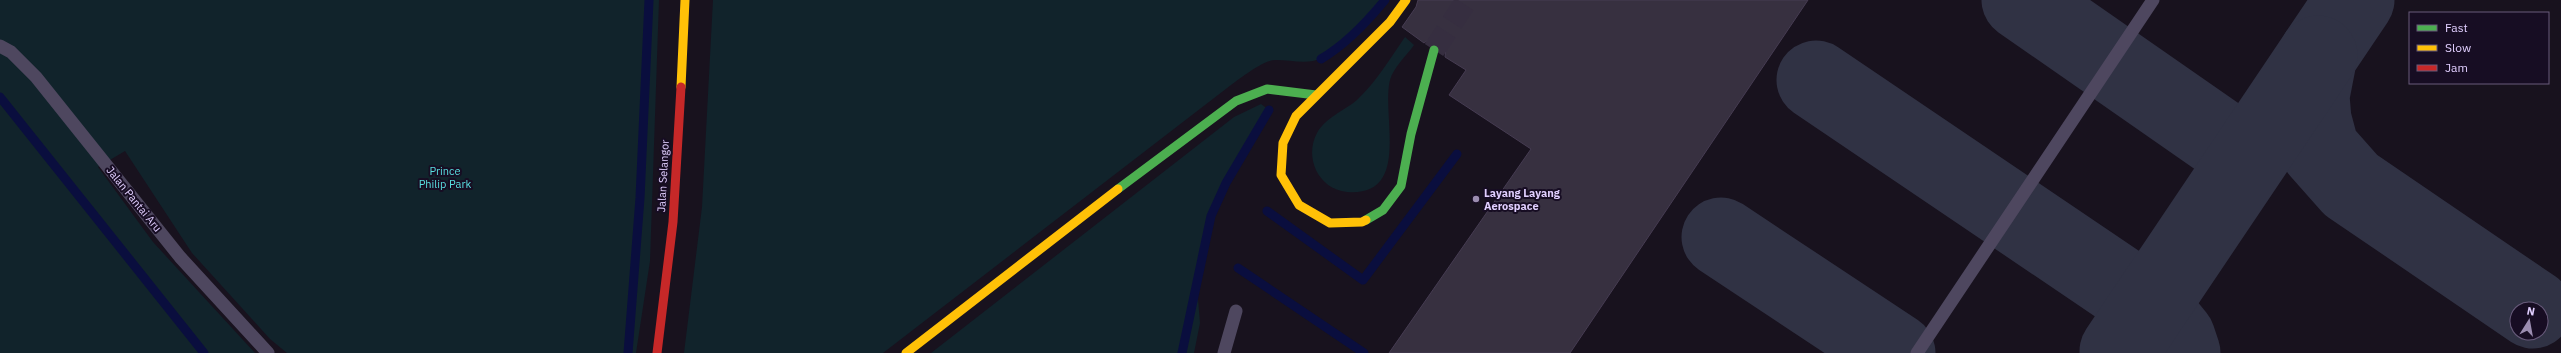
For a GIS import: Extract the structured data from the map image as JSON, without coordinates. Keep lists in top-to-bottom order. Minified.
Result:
{"streets":{"street":["Jalan Selangor"],"lane":["Jalan Pantai Aru"]},"parks":["Prince Philip Park"],"places":["Layang Layang Aerospace"],"legend":["Fast","Slow","Jam"],"north":"top"}
